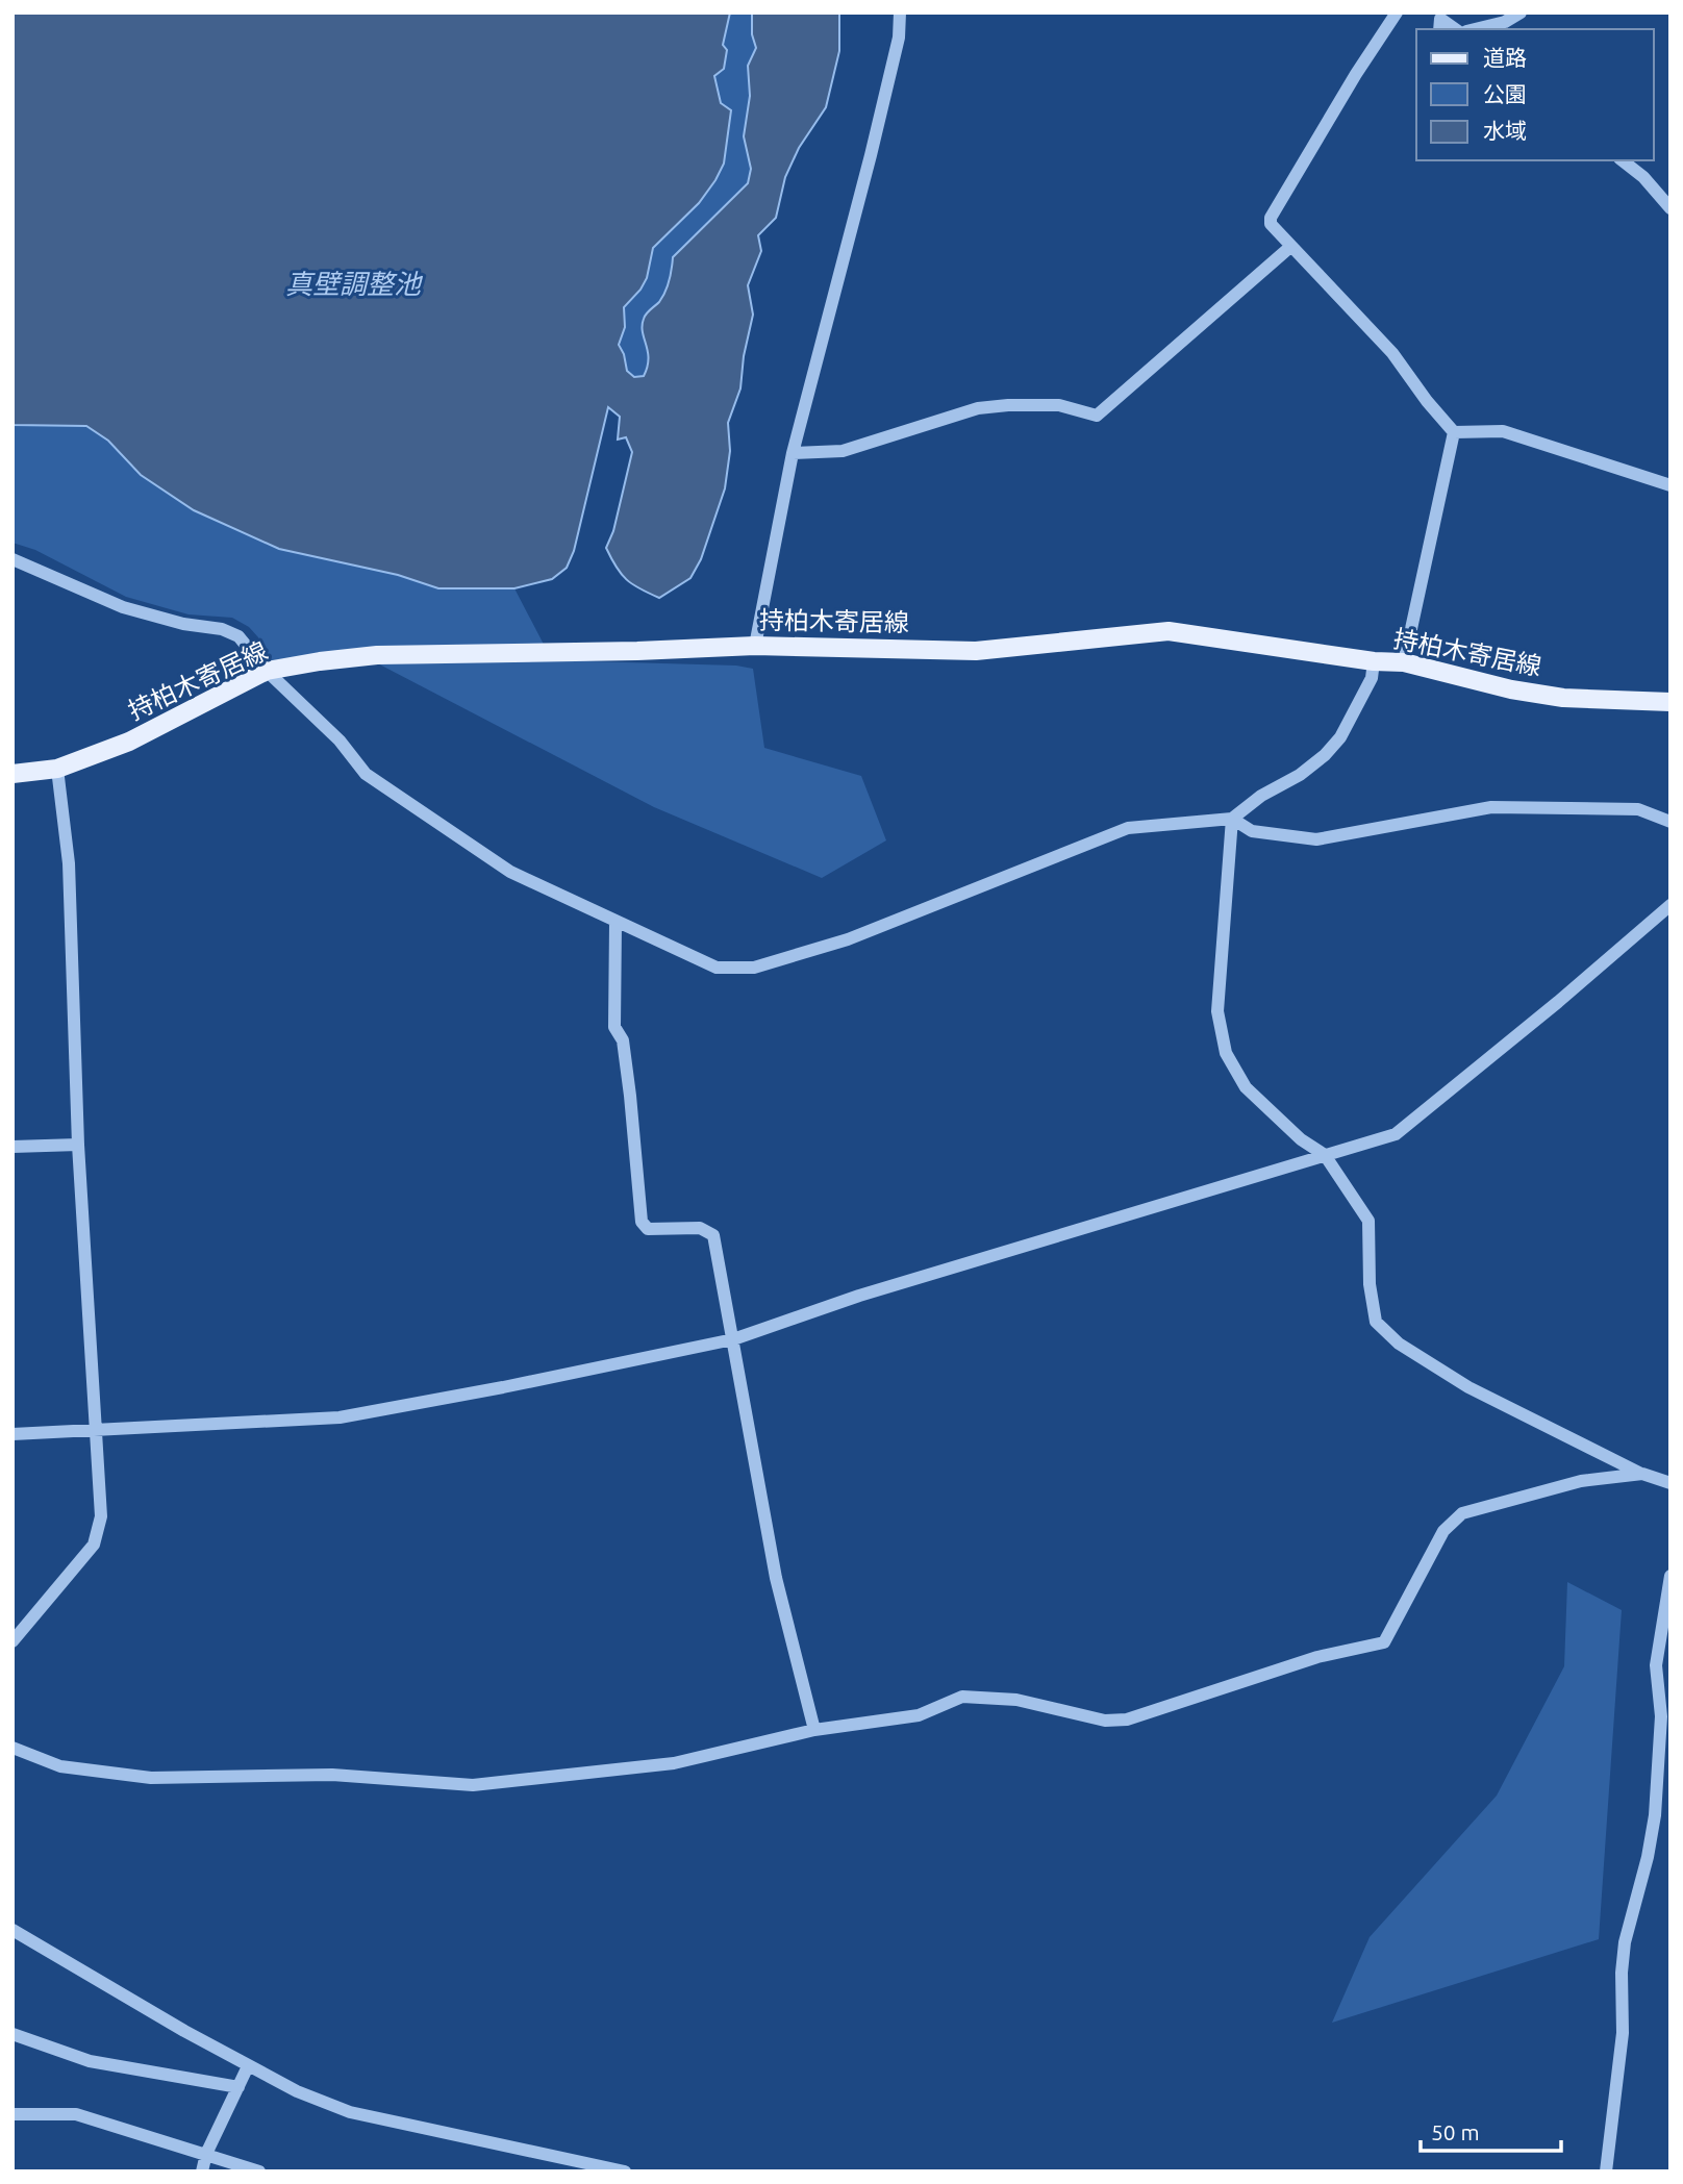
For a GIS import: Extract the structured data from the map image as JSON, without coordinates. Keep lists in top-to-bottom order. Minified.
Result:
{"streets":{"main road":["持柏木寄居線"]},"water":["真壁調整池"],"legend":["道路","公園","水域"],"scale_bar":"50 m"}
